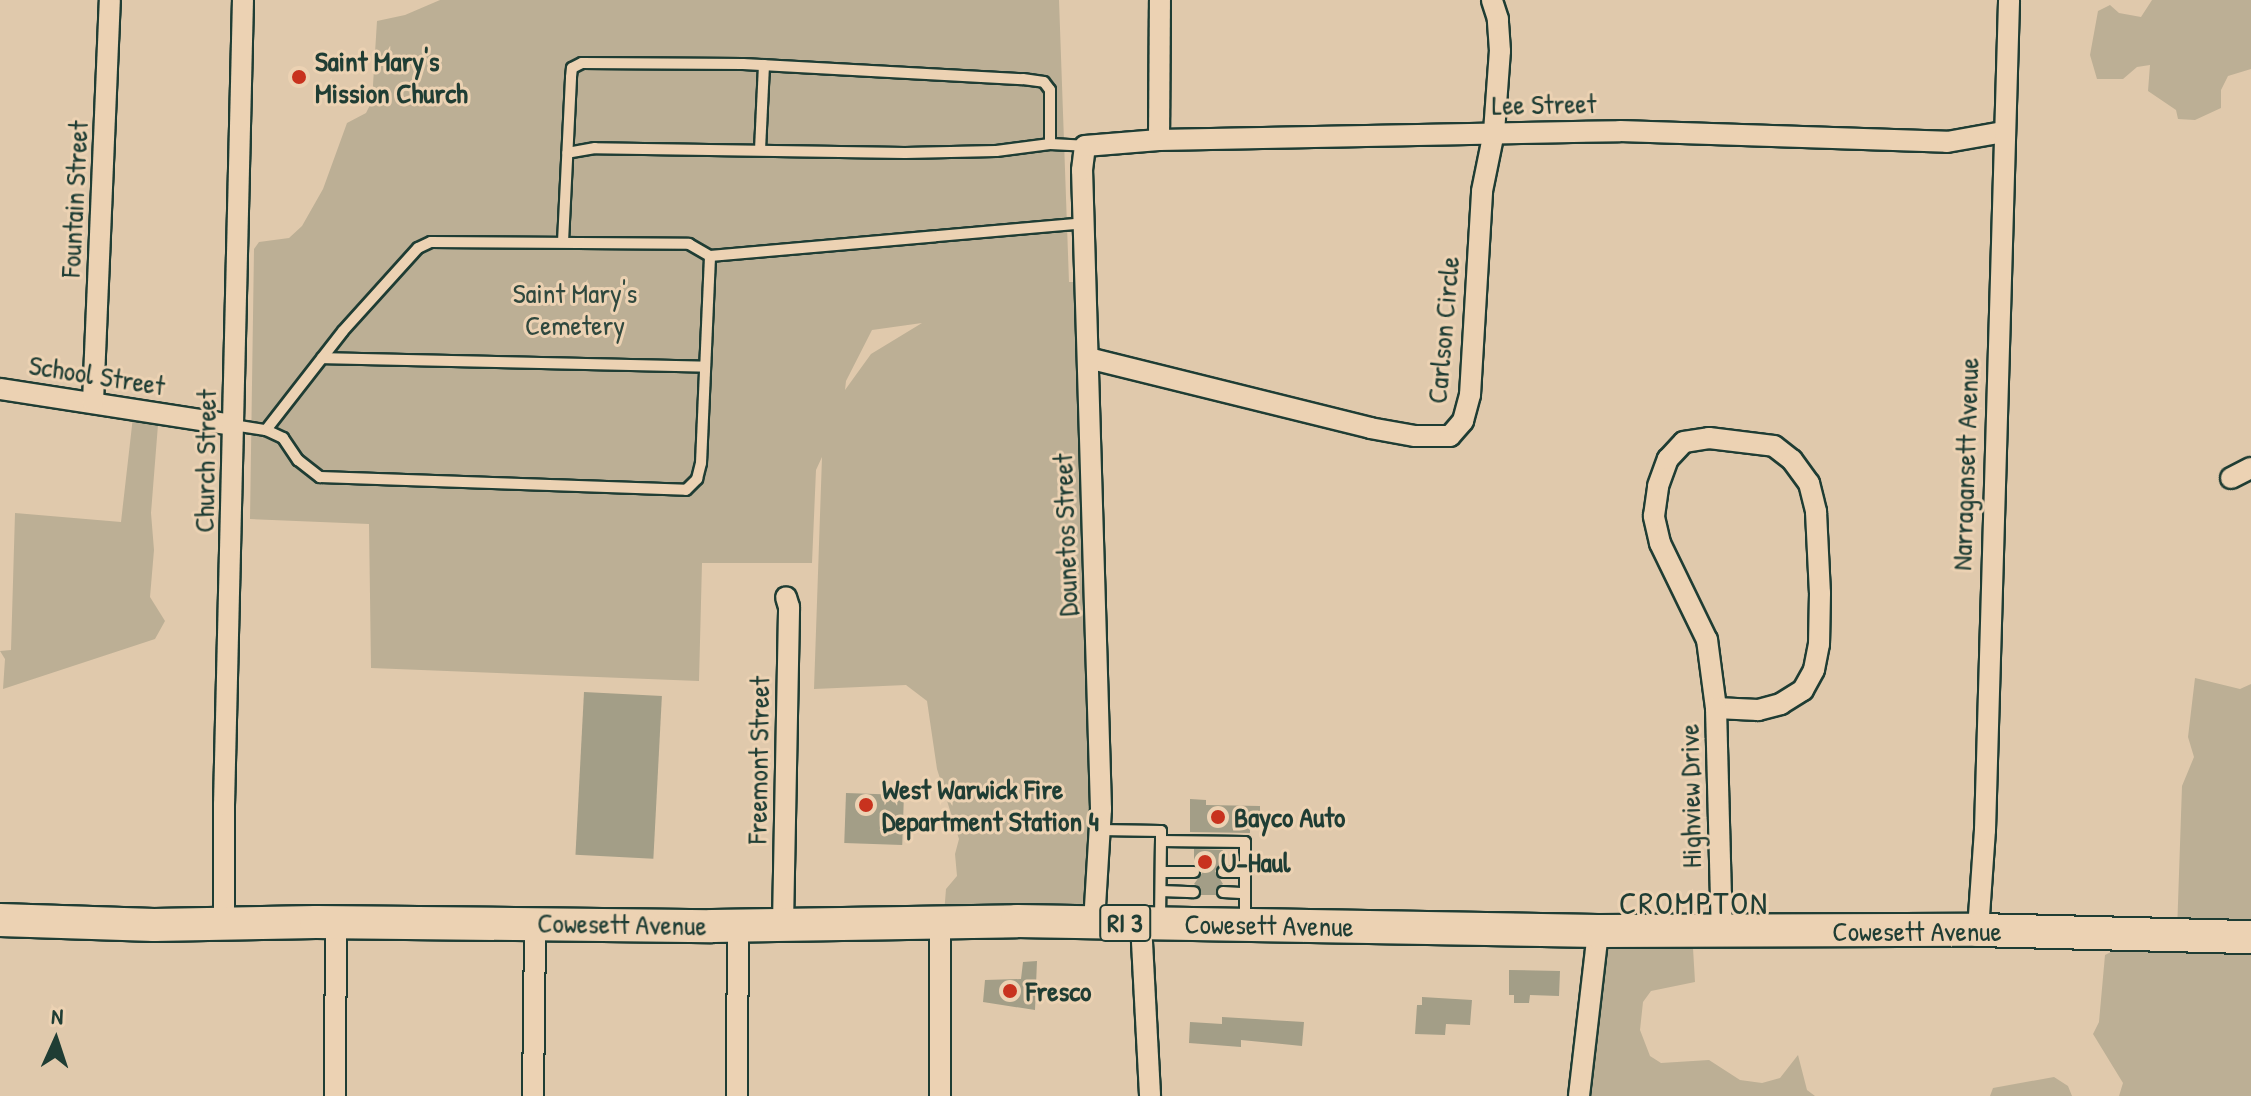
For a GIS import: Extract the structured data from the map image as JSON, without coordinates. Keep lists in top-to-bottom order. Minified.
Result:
{"streets":{"main road":["RI 3","Cowesett Avenue"],"street":["Lee Street","Fountain Street","Carlson Circle","School Street","Church Street","Narragansett Avenue","Dounetos Street","Freemont Street","Highview Drive"]},"crossings":[["Lee Street","Carlson Circle"],["Lee Street","Narragansett Avenue"],["Lee Street","Dounetos Street"],["Fountain Street","School Street"],["Carlson Circle","Dounetos Street"],["School Street","Church Street"],["Church Street","Cowesett Avenue"],["Narragansett Avenue","Cowesett Avenue"],["Dounetos Street","Cowesett Avenue"],["Freemont Street","Cowesett Avenue"],["Highview Drive","Cowesett Avenue"]],"districts":["CROMPTON"],"parks":["Saint Mary's Cemetery"],"places":["Saint Mary's Mission Church","West Warwick Fire Department Station 4","Bayco Auto","U-Haul","Fresco"],"north":"top"}
